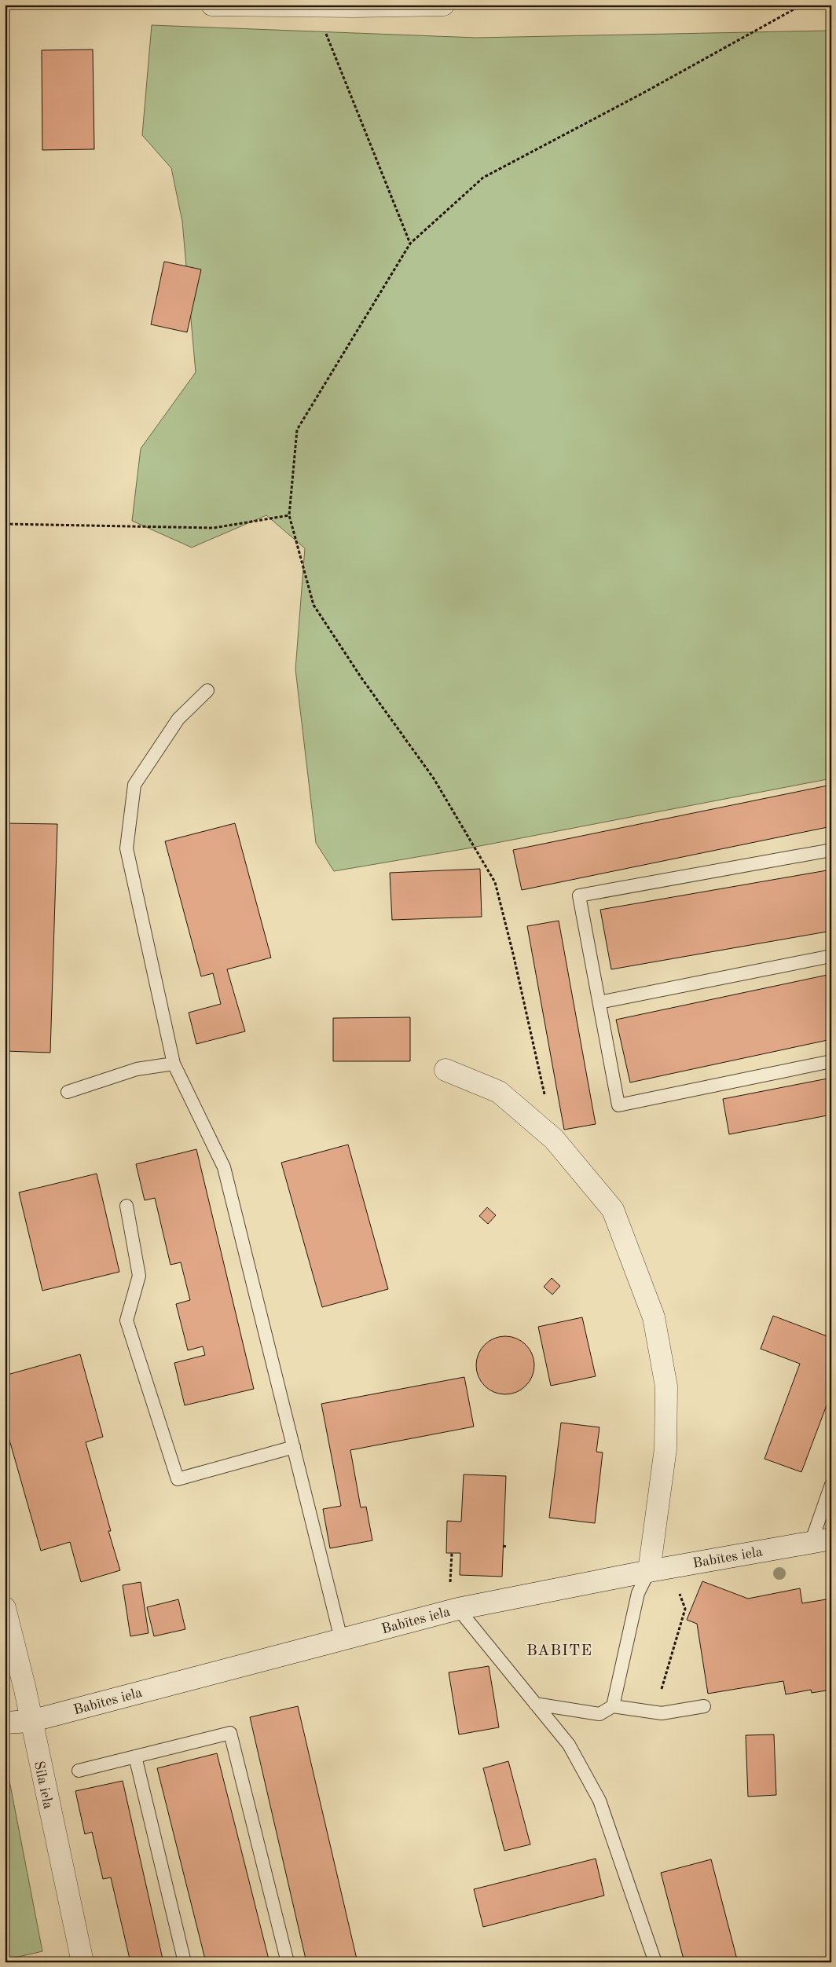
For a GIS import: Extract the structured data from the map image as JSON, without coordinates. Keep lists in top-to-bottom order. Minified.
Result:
{"streets":{"street":["Babītes iela","Sila iela"]},"crossings":[["Babītes iela","Sila iela"]],"districts":["BABITE"]}
